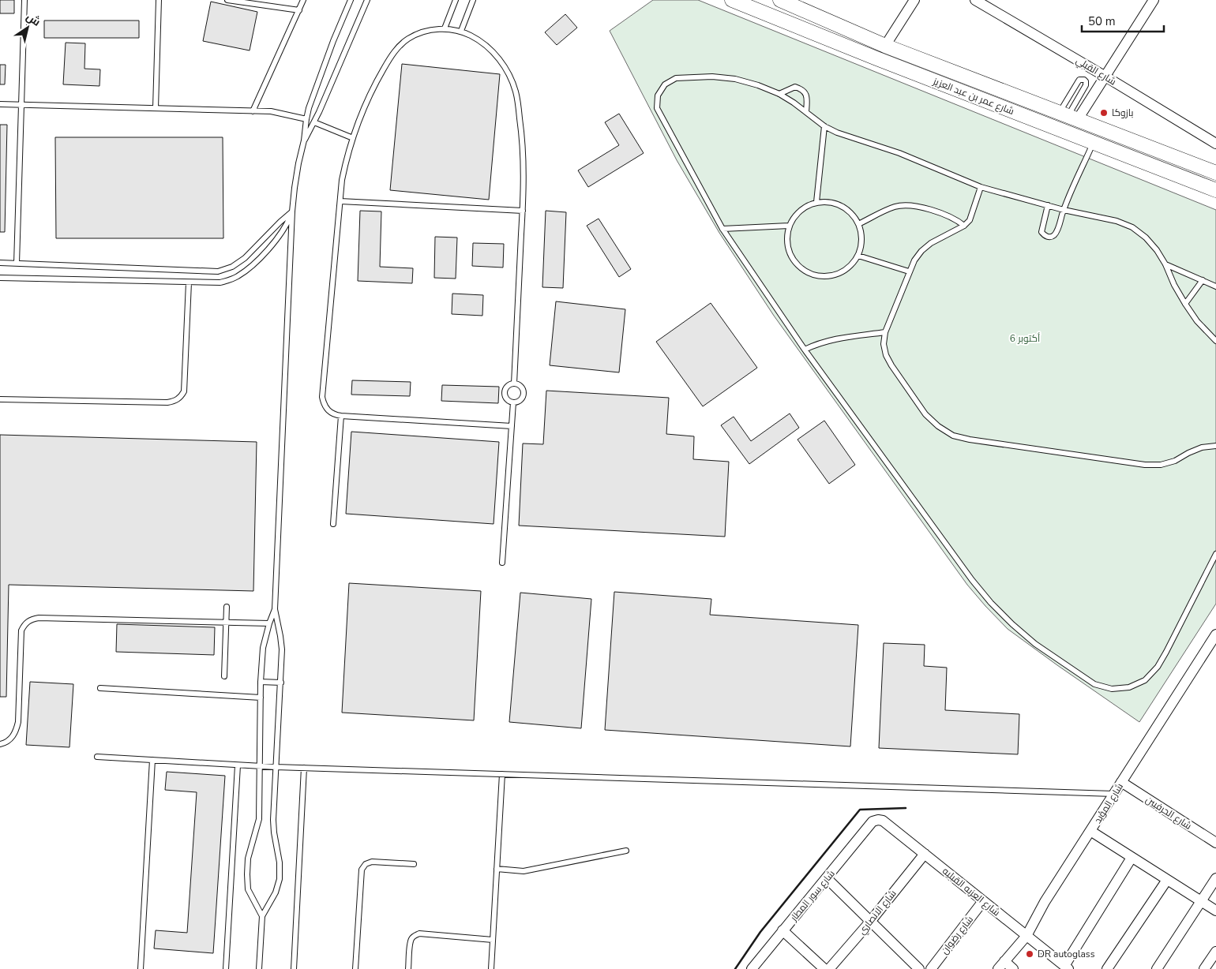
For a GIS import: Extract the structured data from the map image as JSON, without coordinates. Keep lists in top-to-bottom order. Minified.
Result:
{"streets":{"main road":["شارع عمر بن عبد العزيز"],"street":["شارع القبلي","شارع المؤيد","شارع الحرفيين","شارع العزبه القبليه","شارع سور المطار","شارع الانصاري","شارع رضوان"]},"crossings":[["شارع المؤيد","شارع الحرفيين"],["شارع المؤيد","شارع العزبه القبليه"],["شارع العزبه القبليه","شارع سور المطار"],["شارع العزبه القبليه","شارع الانصاري"],["شارع العزبه القبليه","شارع رضوان"]],"parks":["6 أكتوبر"],"places":["بازوكا","DR autoglass"],"scale_bar":"50 m","north":"top right"}
